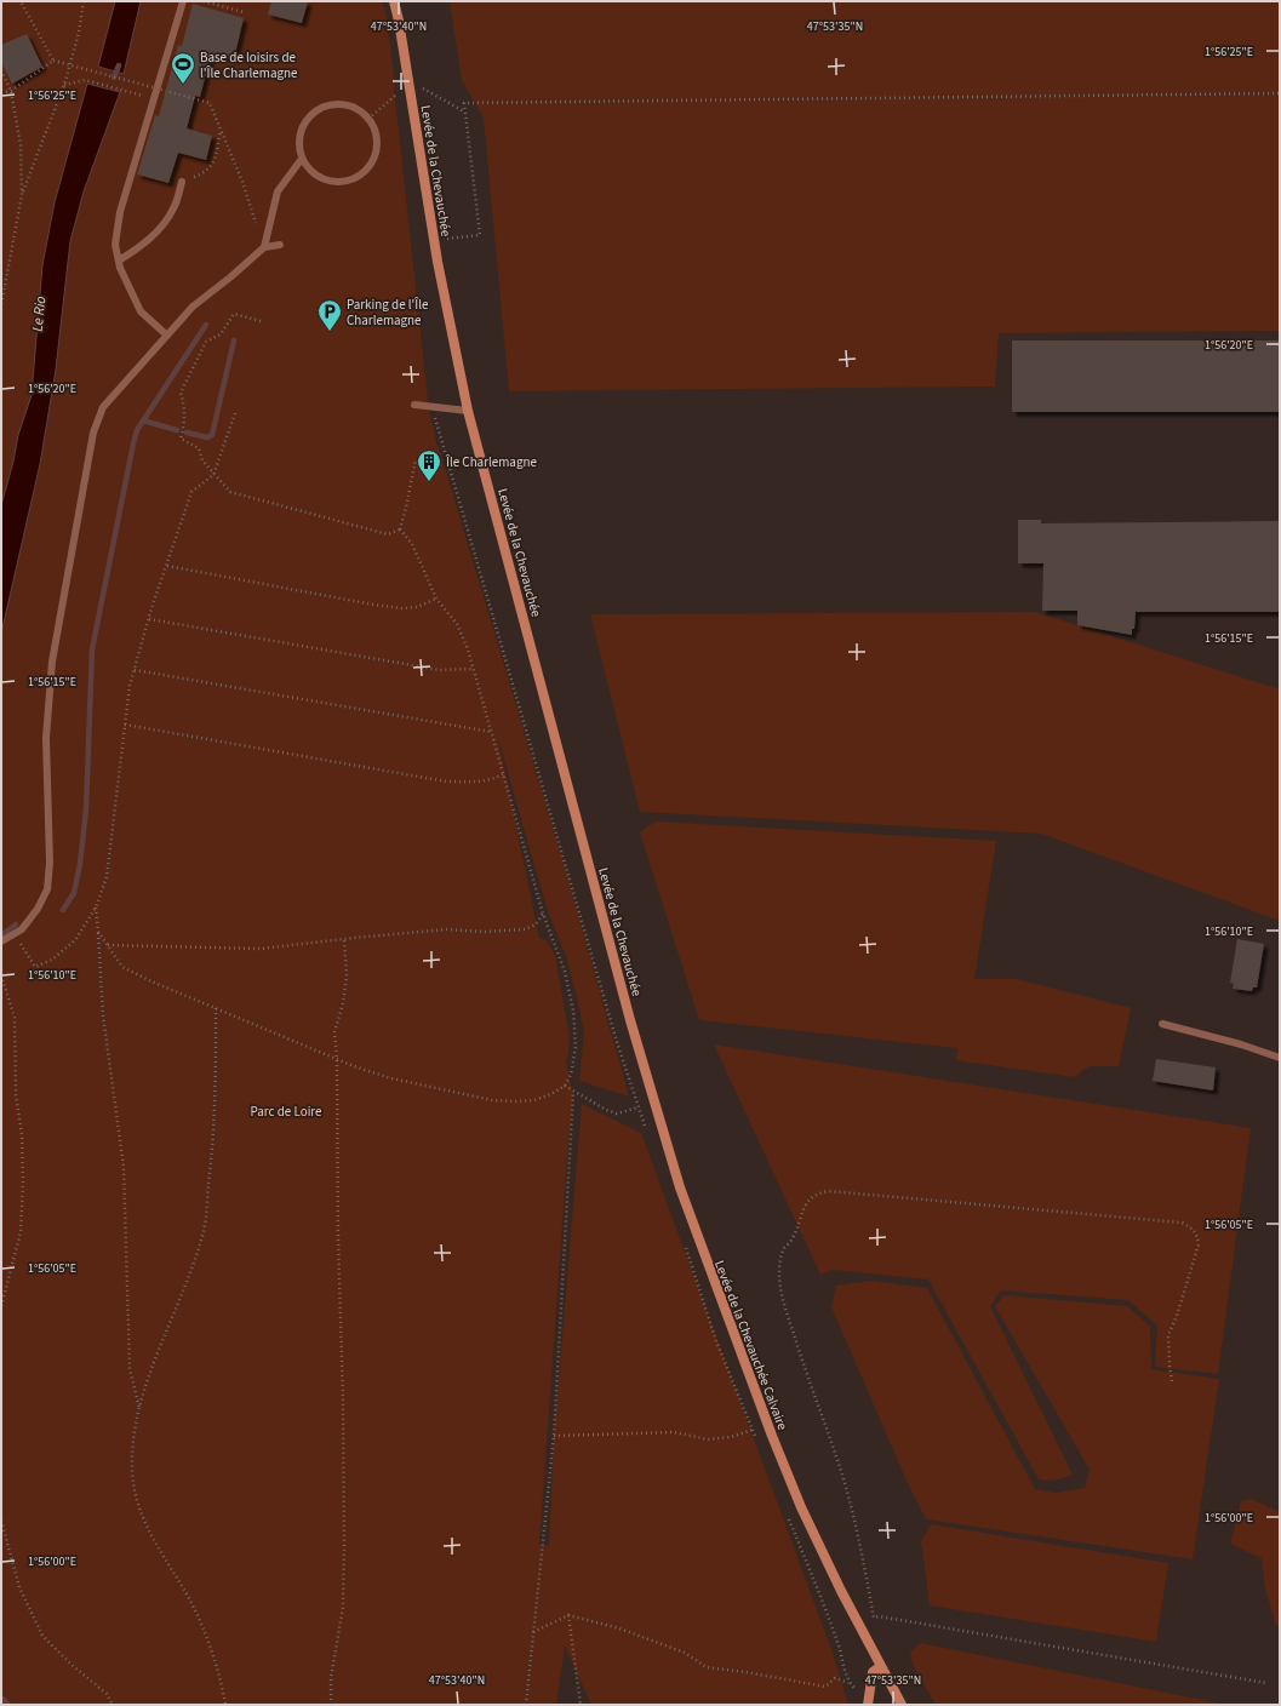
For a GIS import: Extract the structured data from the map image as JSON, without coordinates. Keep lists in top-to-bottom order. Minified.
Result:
{"streets":{"street":["Levée de la Chevauchée","Levée de la Chevauchée Calvaire"]},"crossings":[["Levée de la Chevauchée","Levée de la Chevauchée Calvaire"]],"water":["Le Rio"],"parks":["Parc de Loire"],"places":{"sports":["Base de loisirs de l'Île Charlemagne"],"parking":["Parking de l'Île Charlemagne"],"building":["Île Charlemagne"]},"coordinates":["47°53'40\"N","47°53'35\"N","1°56'25\"E","1°56'20\"E","1°56'15\"E","1°56'10\"E","1°56'05\"E","1°56'00\"E"]}
